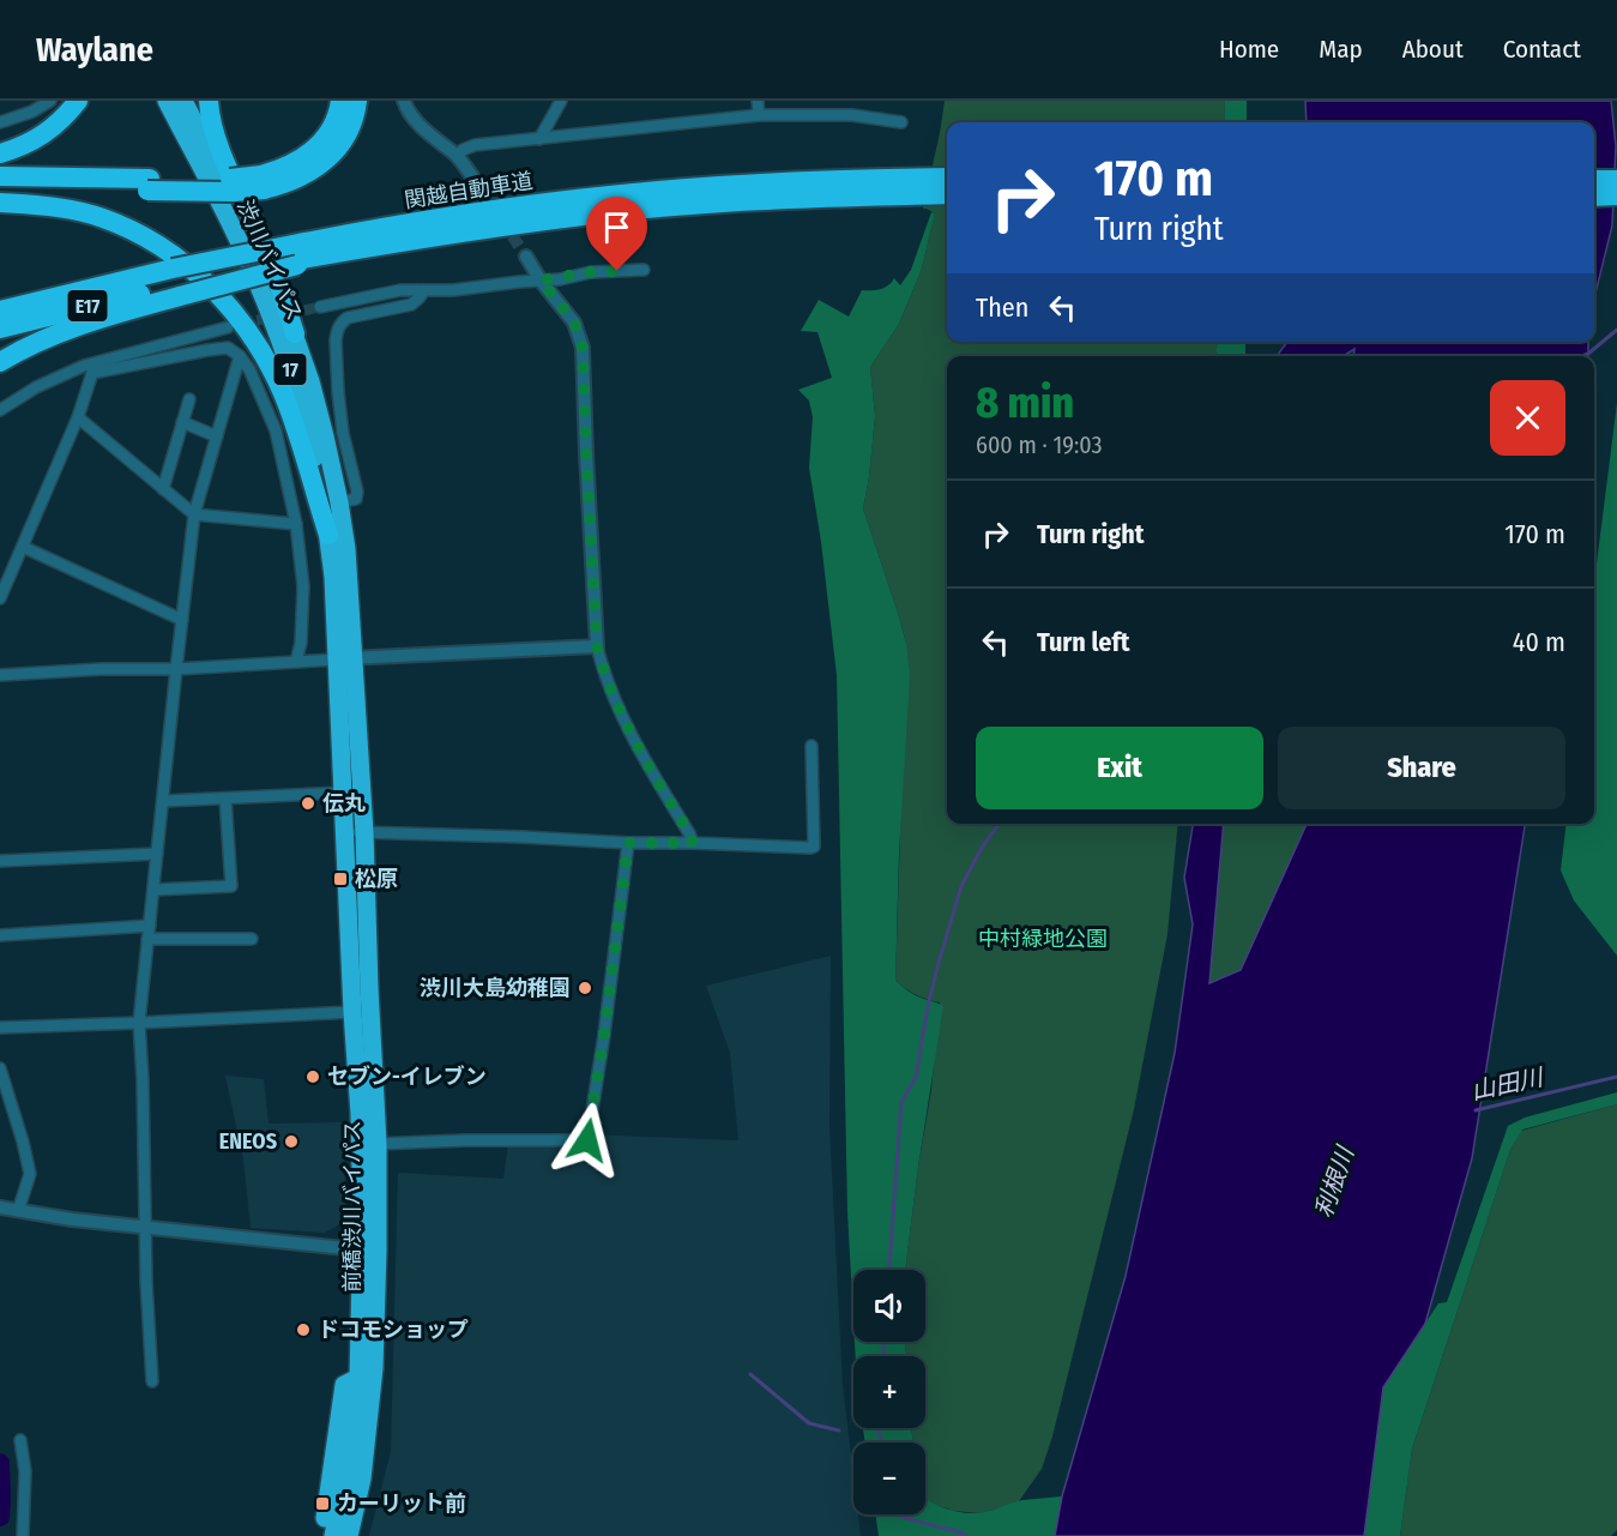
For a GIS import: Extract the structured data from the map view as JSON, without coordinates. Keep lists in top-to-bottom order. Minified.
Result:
{"streets":{"highway":["関越自動車道","渋川バイパス","E17","17","前橋渋川バイパス"]},"crossings":[["渋川バイパス","前橋渋川バイパス"]],"water":["山田川","利根川"],"parks":["中村緑地公園"],"places":{"other":["伝丸","渋川大島幼稚園","セブン-イレブン","ENEOS","ドコモショップ"],"transit":["松原","カーリット前"]},"page":{"header":"Waylane","nav":["Home","Map","About","Contact"],"turn":["170 m","Turn right"],"then":"Then","heading":["8 min","600 m · 19:03"],"list":[{"name":"Turn right","value":"170 m"},{"name":"Turn left","value":"40 m"}],"buttons":["Exit","Share"],"map_buttons":["+","−"]}}
